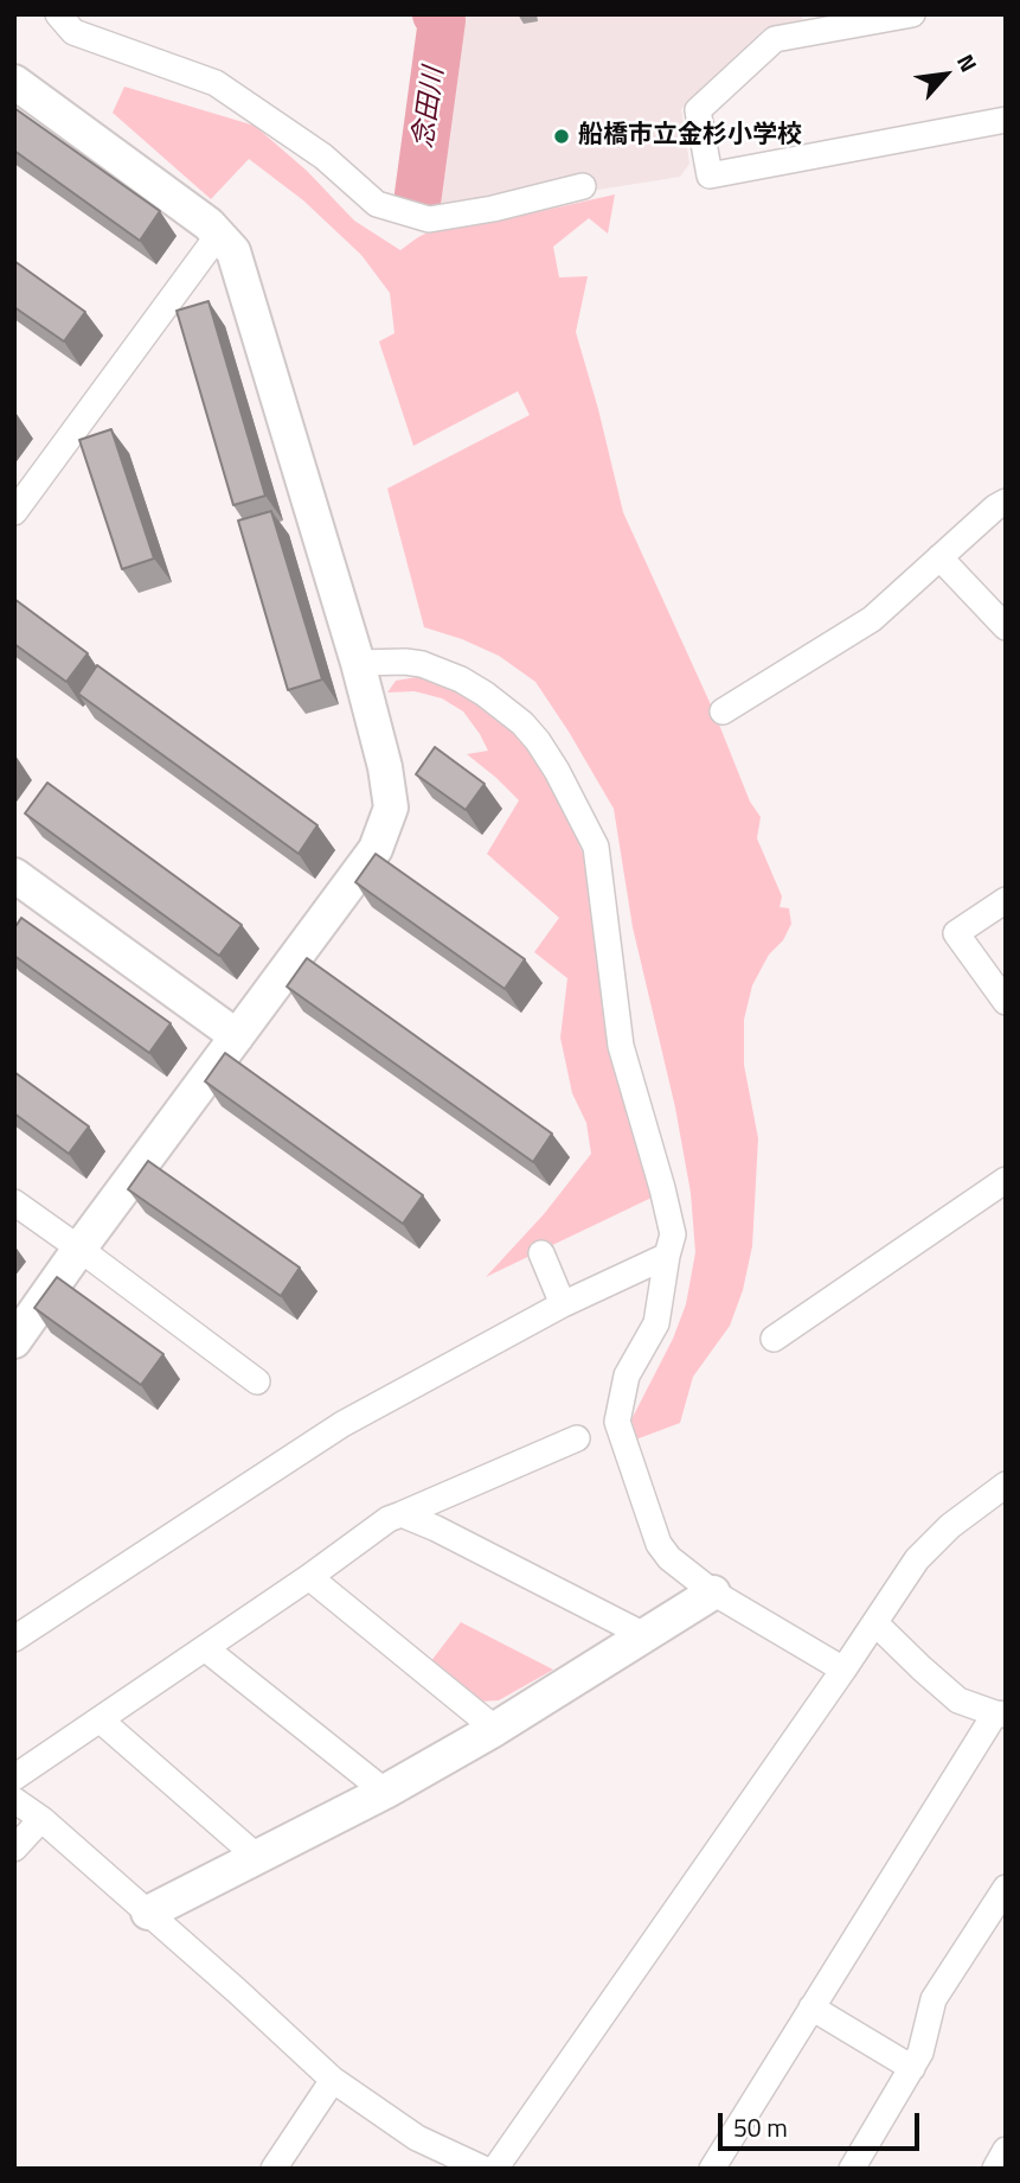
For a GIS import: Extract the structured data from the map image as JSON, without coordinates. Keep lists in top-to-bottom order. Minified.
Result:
{"water":["念田川"],"places":["船橋市立金杉小学校"],"scale_bar":"50 m","north":"top right"}
